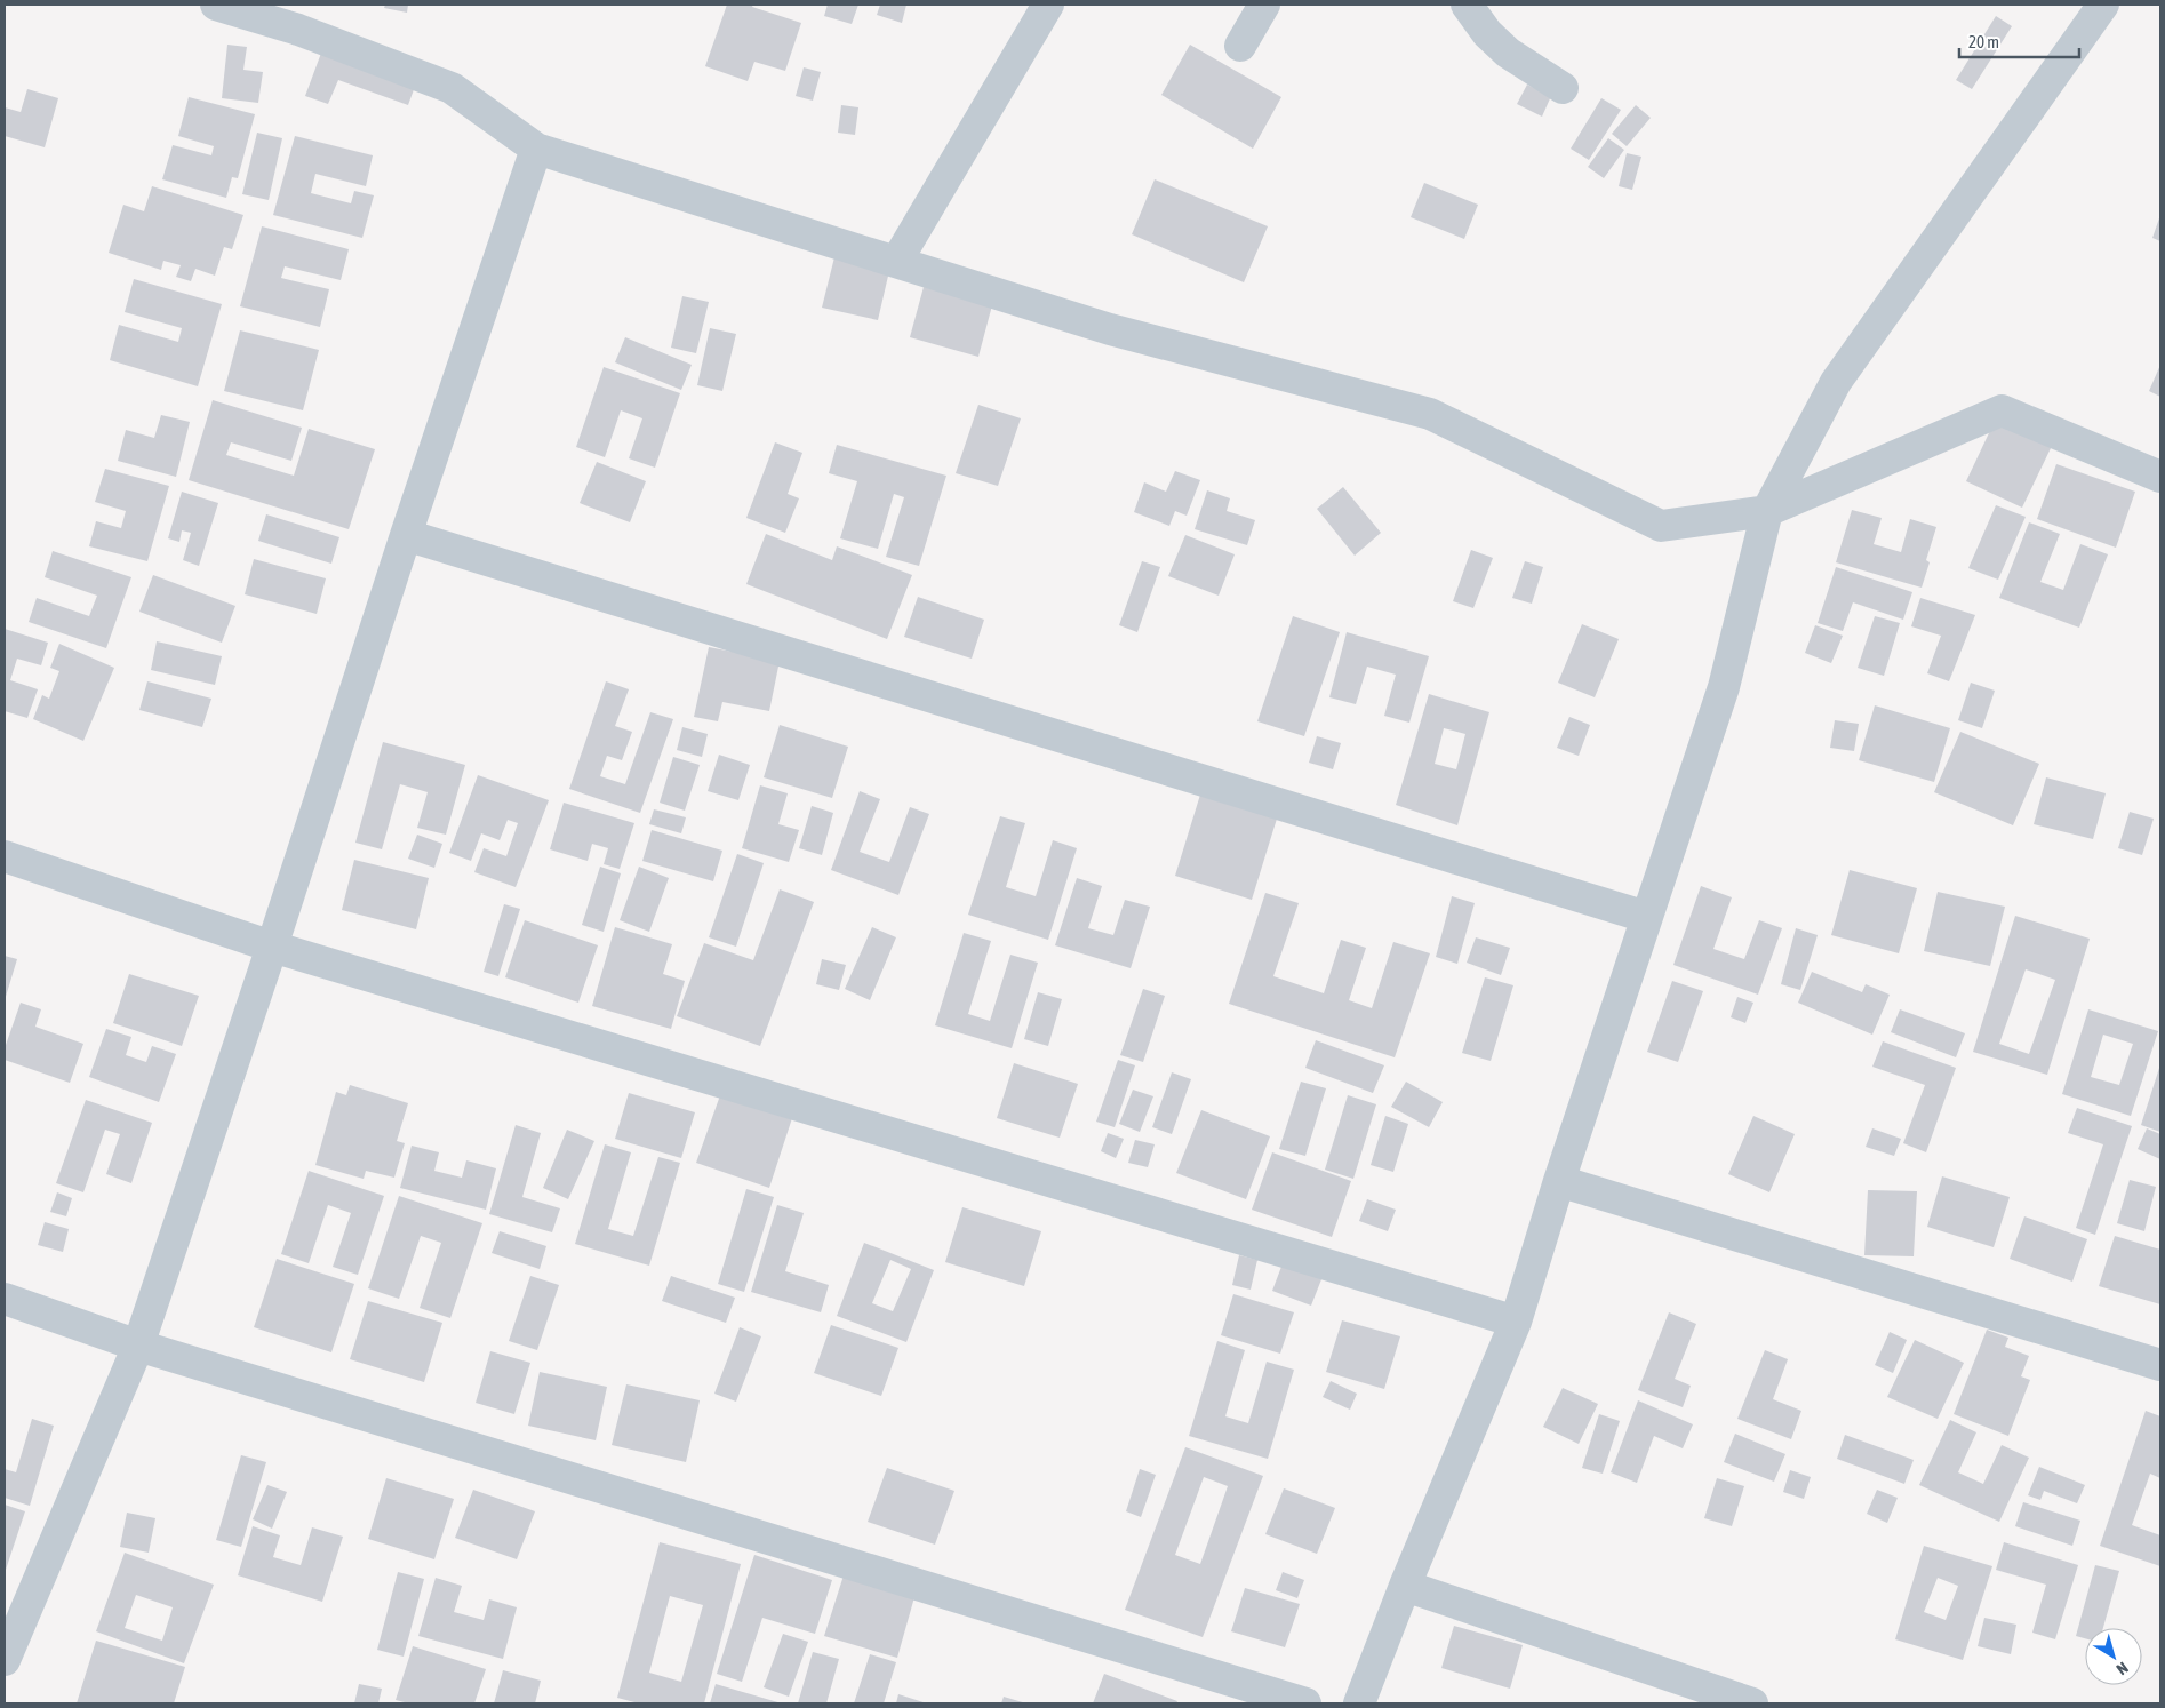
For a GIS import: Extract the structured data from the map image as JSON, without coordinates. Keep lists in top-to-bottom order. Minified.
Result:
{"scale_bar":"20 m","north":"bottom right"}
